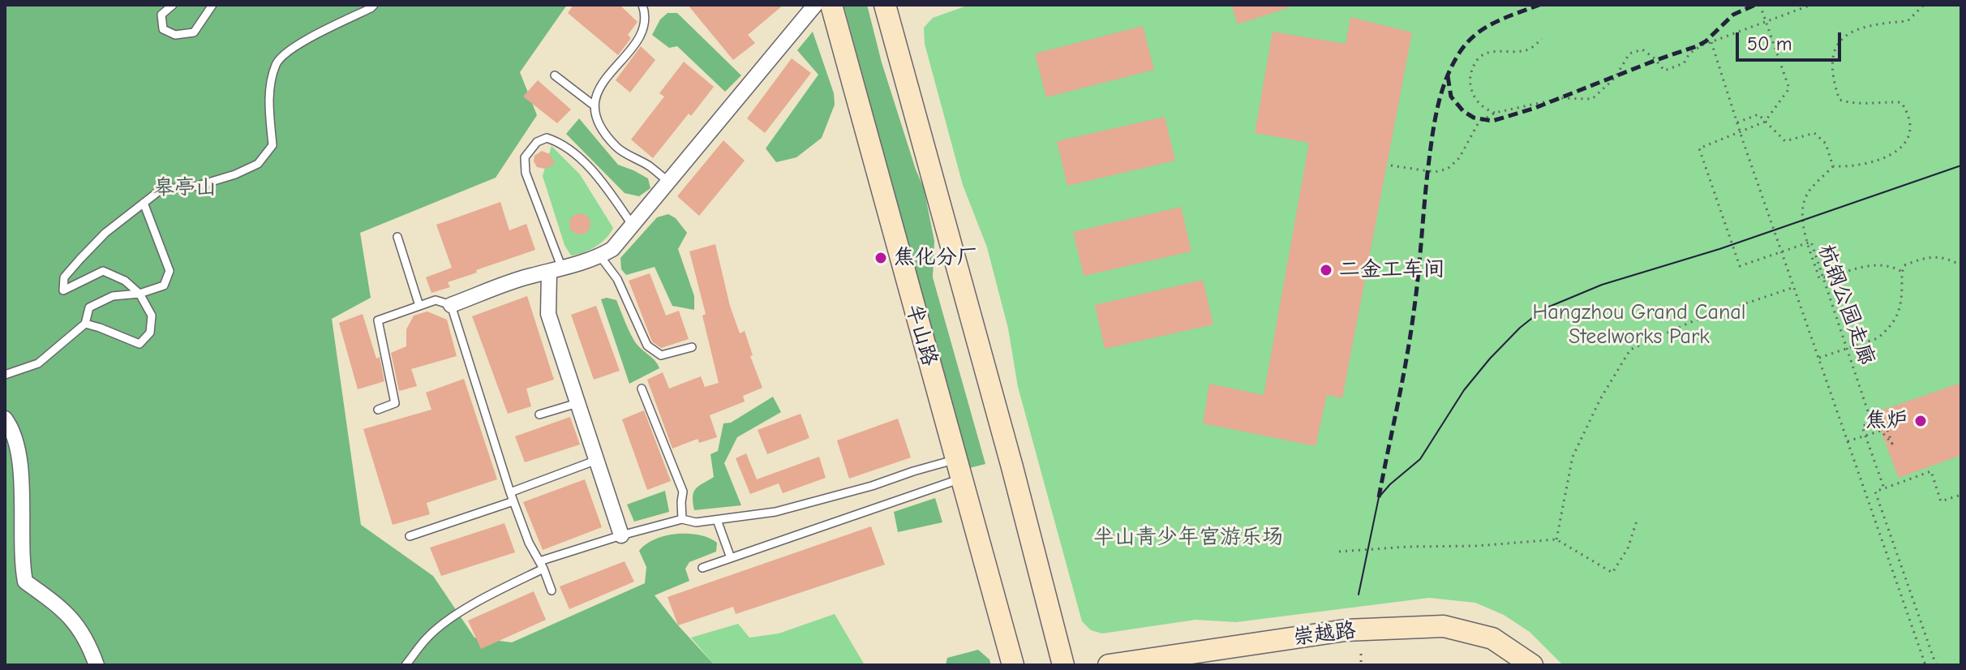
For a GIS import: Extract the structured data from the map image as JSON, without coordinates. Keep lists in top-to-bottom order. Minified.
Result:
{"streets":{"main road":["半山路","崇越路"],"path":["杭钢公园走廊"]},"parks":["皋亭山","Hangzhou Grand Canal Steelworks Park","半山青少年宫游乐场"],"places":["焦化分厂","二金工车间","焦炉"],"scale_bar":"50 m"}
